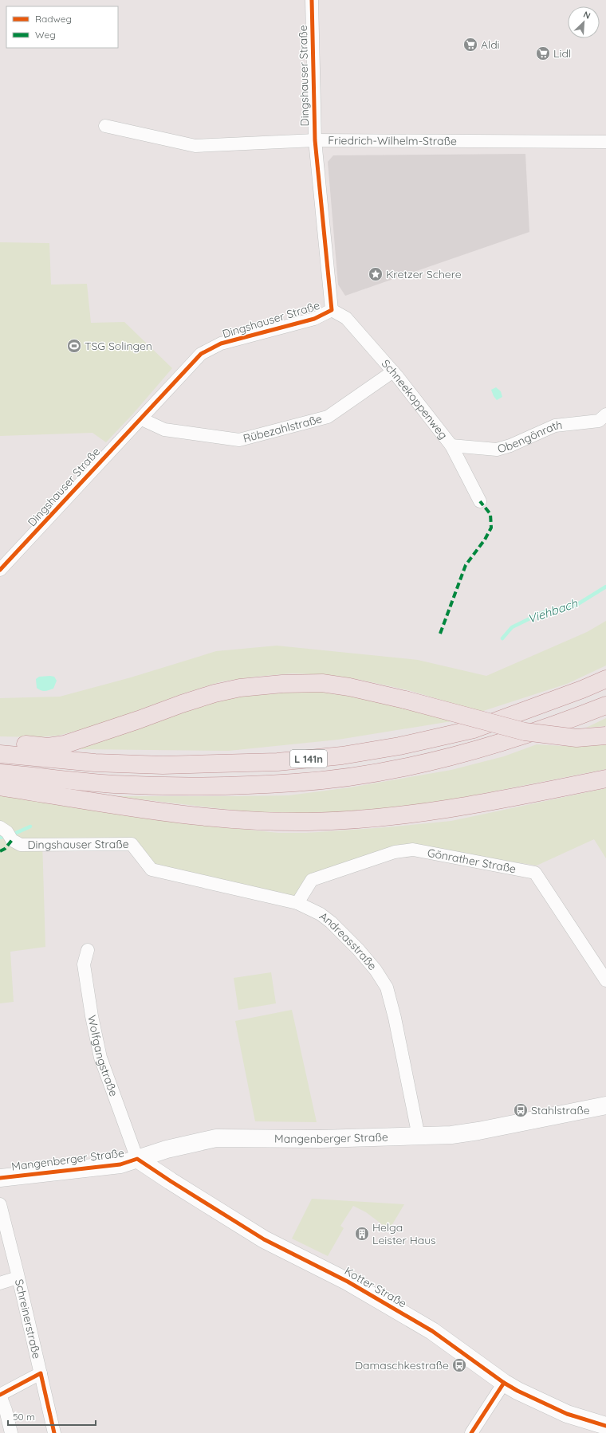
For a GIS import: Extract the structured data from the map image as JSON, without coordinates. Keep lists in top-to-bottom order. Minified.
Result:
{"streets":{"highway":["L 141n"],"main road":["Mangenberger Straße","Kotter Straße"],"street":["Dingshauser Straße","Friedrich-Wilhelm-Straße","Schneekoppenweg","Rübezahlstraße","Obengönrath","Gönrather Straße","Andreasstraße","Wolfgangstraße","Schreinerstraße"]},"crossings":[["Dingshauser Straße","Friedrich-Wilhelm-Straße"],["Dingshauser Straße","Schneekoppenweg"],["Dingshauser Straße","Rübezahlstraße"],["Dingshauser Straße","Andreasstraße"],["Schneekoppenweg","Rübezahlstraße"],["Schneekoppenweg","Obengönrath"],["Gönrather Straße","Andreasstraße"],["Andreasstraße","Mangenberger Straße"],["Wolfgangstraße","Mangenberger Straße"],["Wolfgangstraße","Kotter Straße"],["Mangenberger Straße","Kotter Straße"]],"water":["Viehbach"],"places":{"supermarket":["Aldi","Lidl"],"place":["Kretzer Schere"],"sports":["TSG Solingen"],"bus stop":["Stahlstraße","Damaschkestraße"],"building":["Helga Leister Haus"]},"legend":["Radweg","Weg"],"scale_bar":"50 m","north":"top right"}
